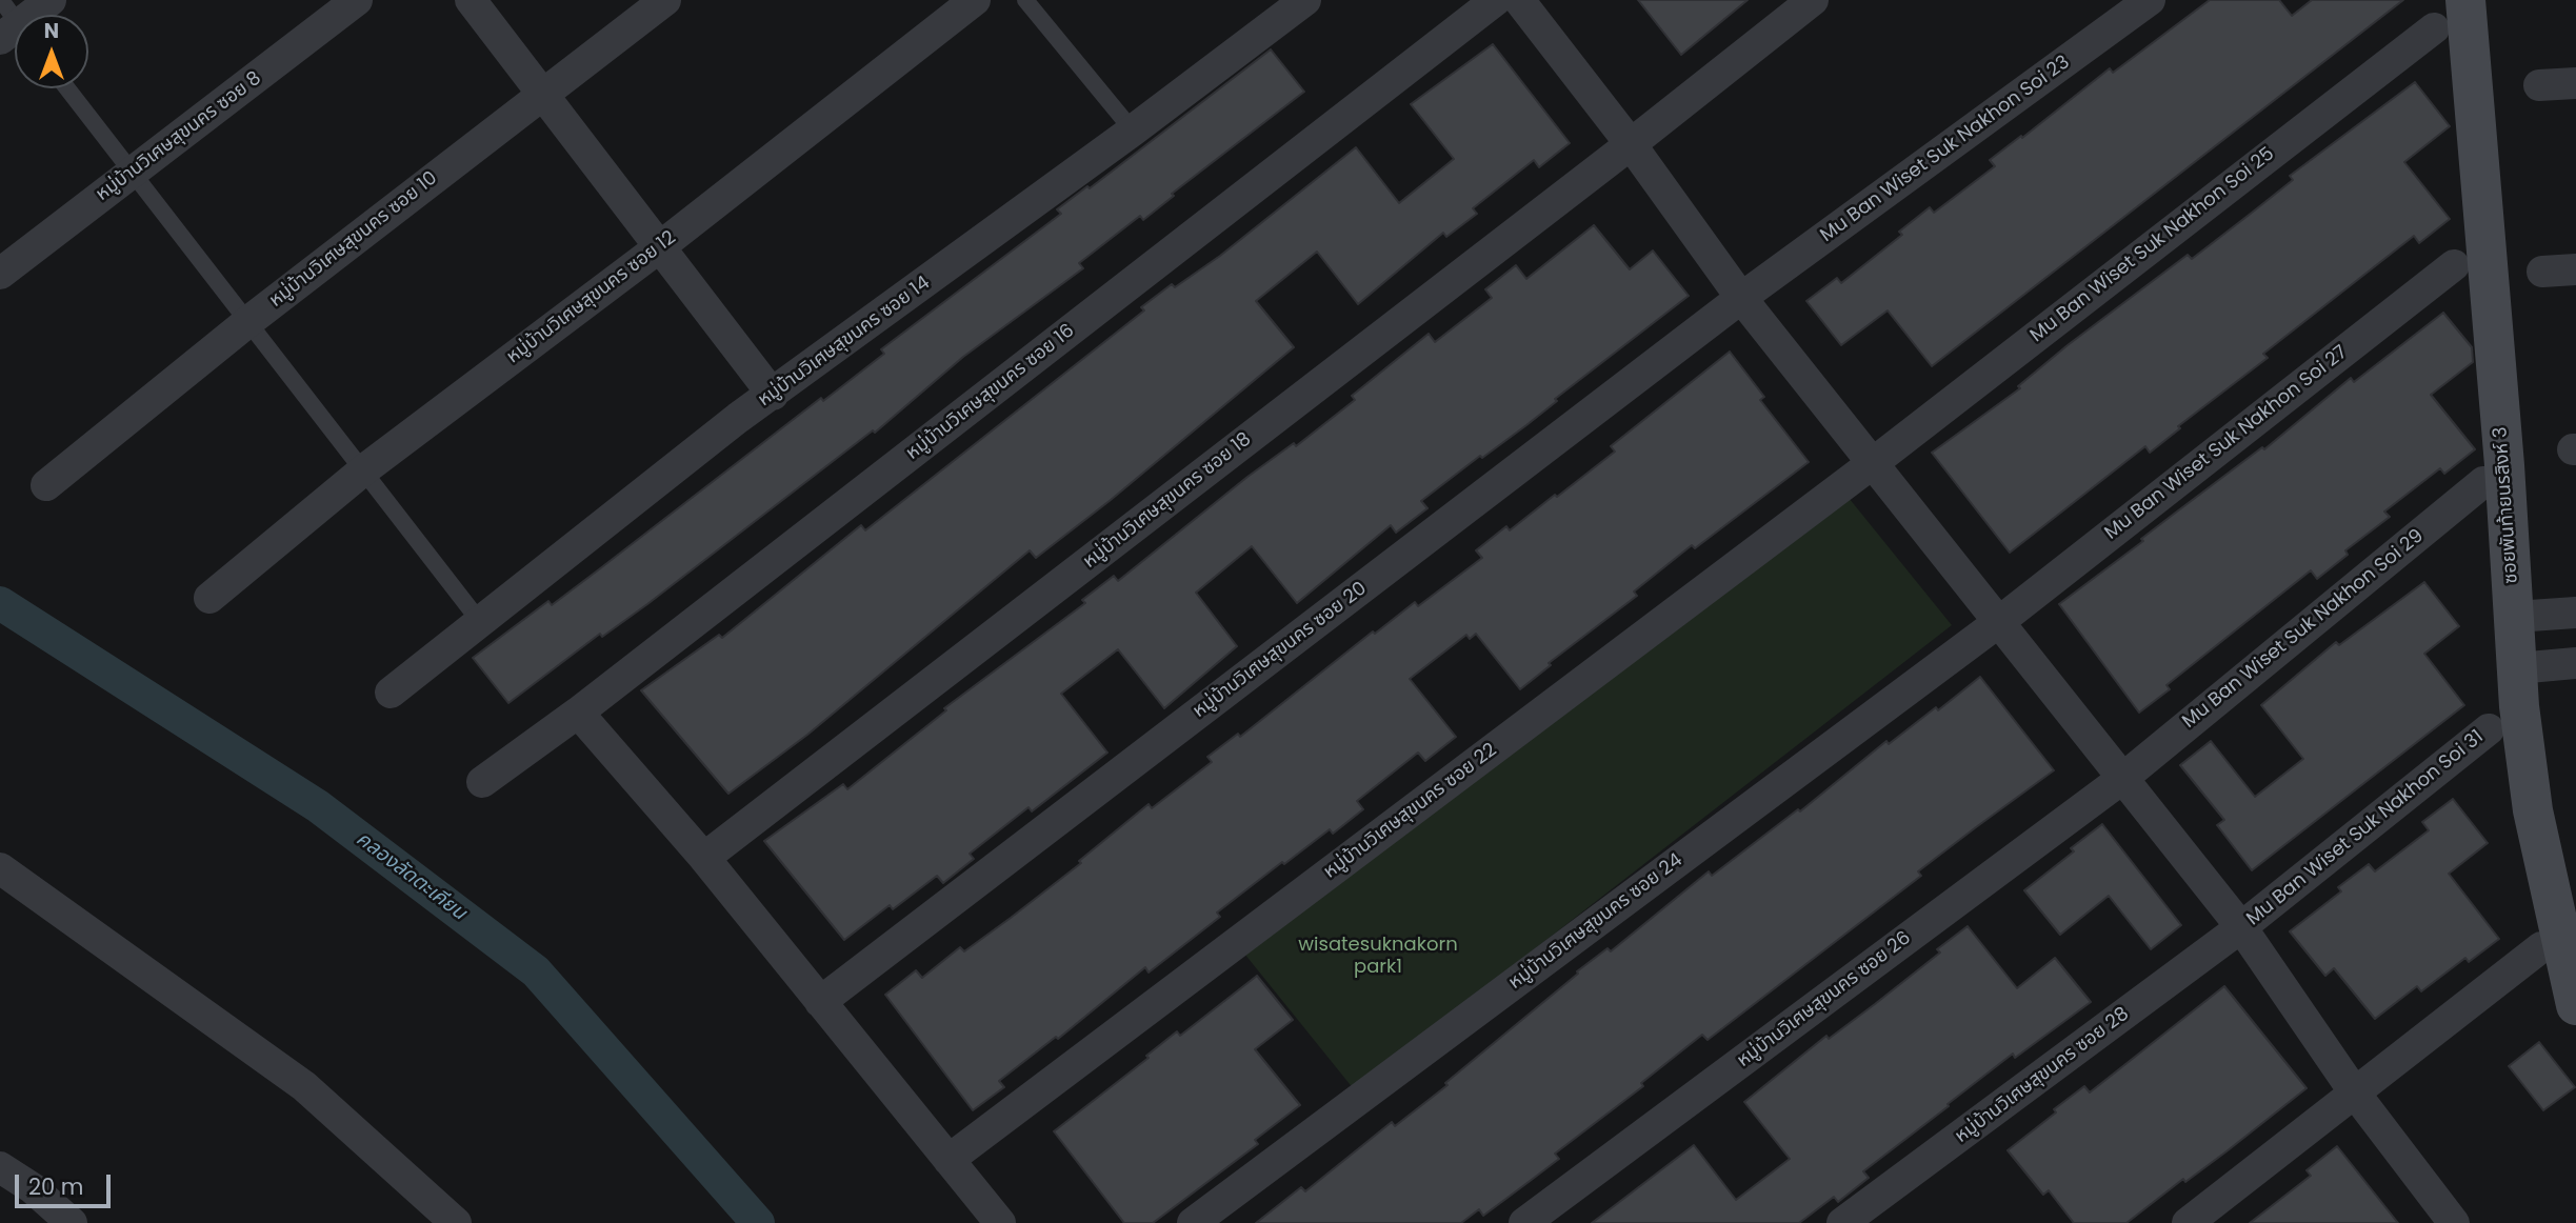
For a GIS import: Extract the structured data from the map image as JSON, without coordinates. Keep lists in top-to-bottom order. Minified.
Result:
{"streets":{"street":["หมู่บ้านวิเศษสุขนคร ซอย 8","Mu Ban Wiset Suk Nakhon Soi 23","หมู่บ้านวิเศษสุขนคร ซอย 10","Mu Ban Wiset Suk Nakhon Soi 25","หมู่บ้านวิเศษสุขนคร ซอย 12","หมู่บ้านวิเศษสุขนคร ซอย 14","หมู่บ้านวิเศษสุขนคร ซอย 16","Mu Ban Wiset Suk Nakhon Soi 27","หมู่บ้านวิเศษสุขนคร ซอย 18","ซอยพันท้ายนรสิงห์ 3","Mu Ban Wiset Suk Nakhon Soi 29","หมู่บ้านวิเศษสุขนคร ซอย 20","หมู่บ้านวิเศษสุขนคร ซอย 22","Mu Ban Wiset Suk Nakhon Soi 31","หมู่บ้านวิเศษสุขนคร ซอย 24","หมู่บ้านวิเศษสุขนคร ซอย 26","หมู่บ้านวิเศษสุขนคร ซอย 28"]},"crossings":[["Mu Ban Wiset Suk Nakhon Soi 23","หมู่บ้านวิเศษสุขนคร ซอย 20"],["Mu Ban Wiset Suk Nakhon Soi 25","หมู่บ้านวิเศษสุขนคร ซอย 22"],["Mu Ban Wiset Suk Nakhon Soi 27","หมู่บ้านวิเศษสุขนคร ซอย 24"],["Mu Ban Wiset Suk Nakhon Soi 29","หมู่บ้านวิเศษสุขนคร ซอย 26"],["Mu Ban Wiset Suk Nakhon Soi 31","หมู่บ้านวิเศษสุขนคร ซอย 28"]],"water":["คลองลัดตะเคียน"],"parks":["wisatesuknakorn park1"],"scale_bar":"20 m","north":"top"}
